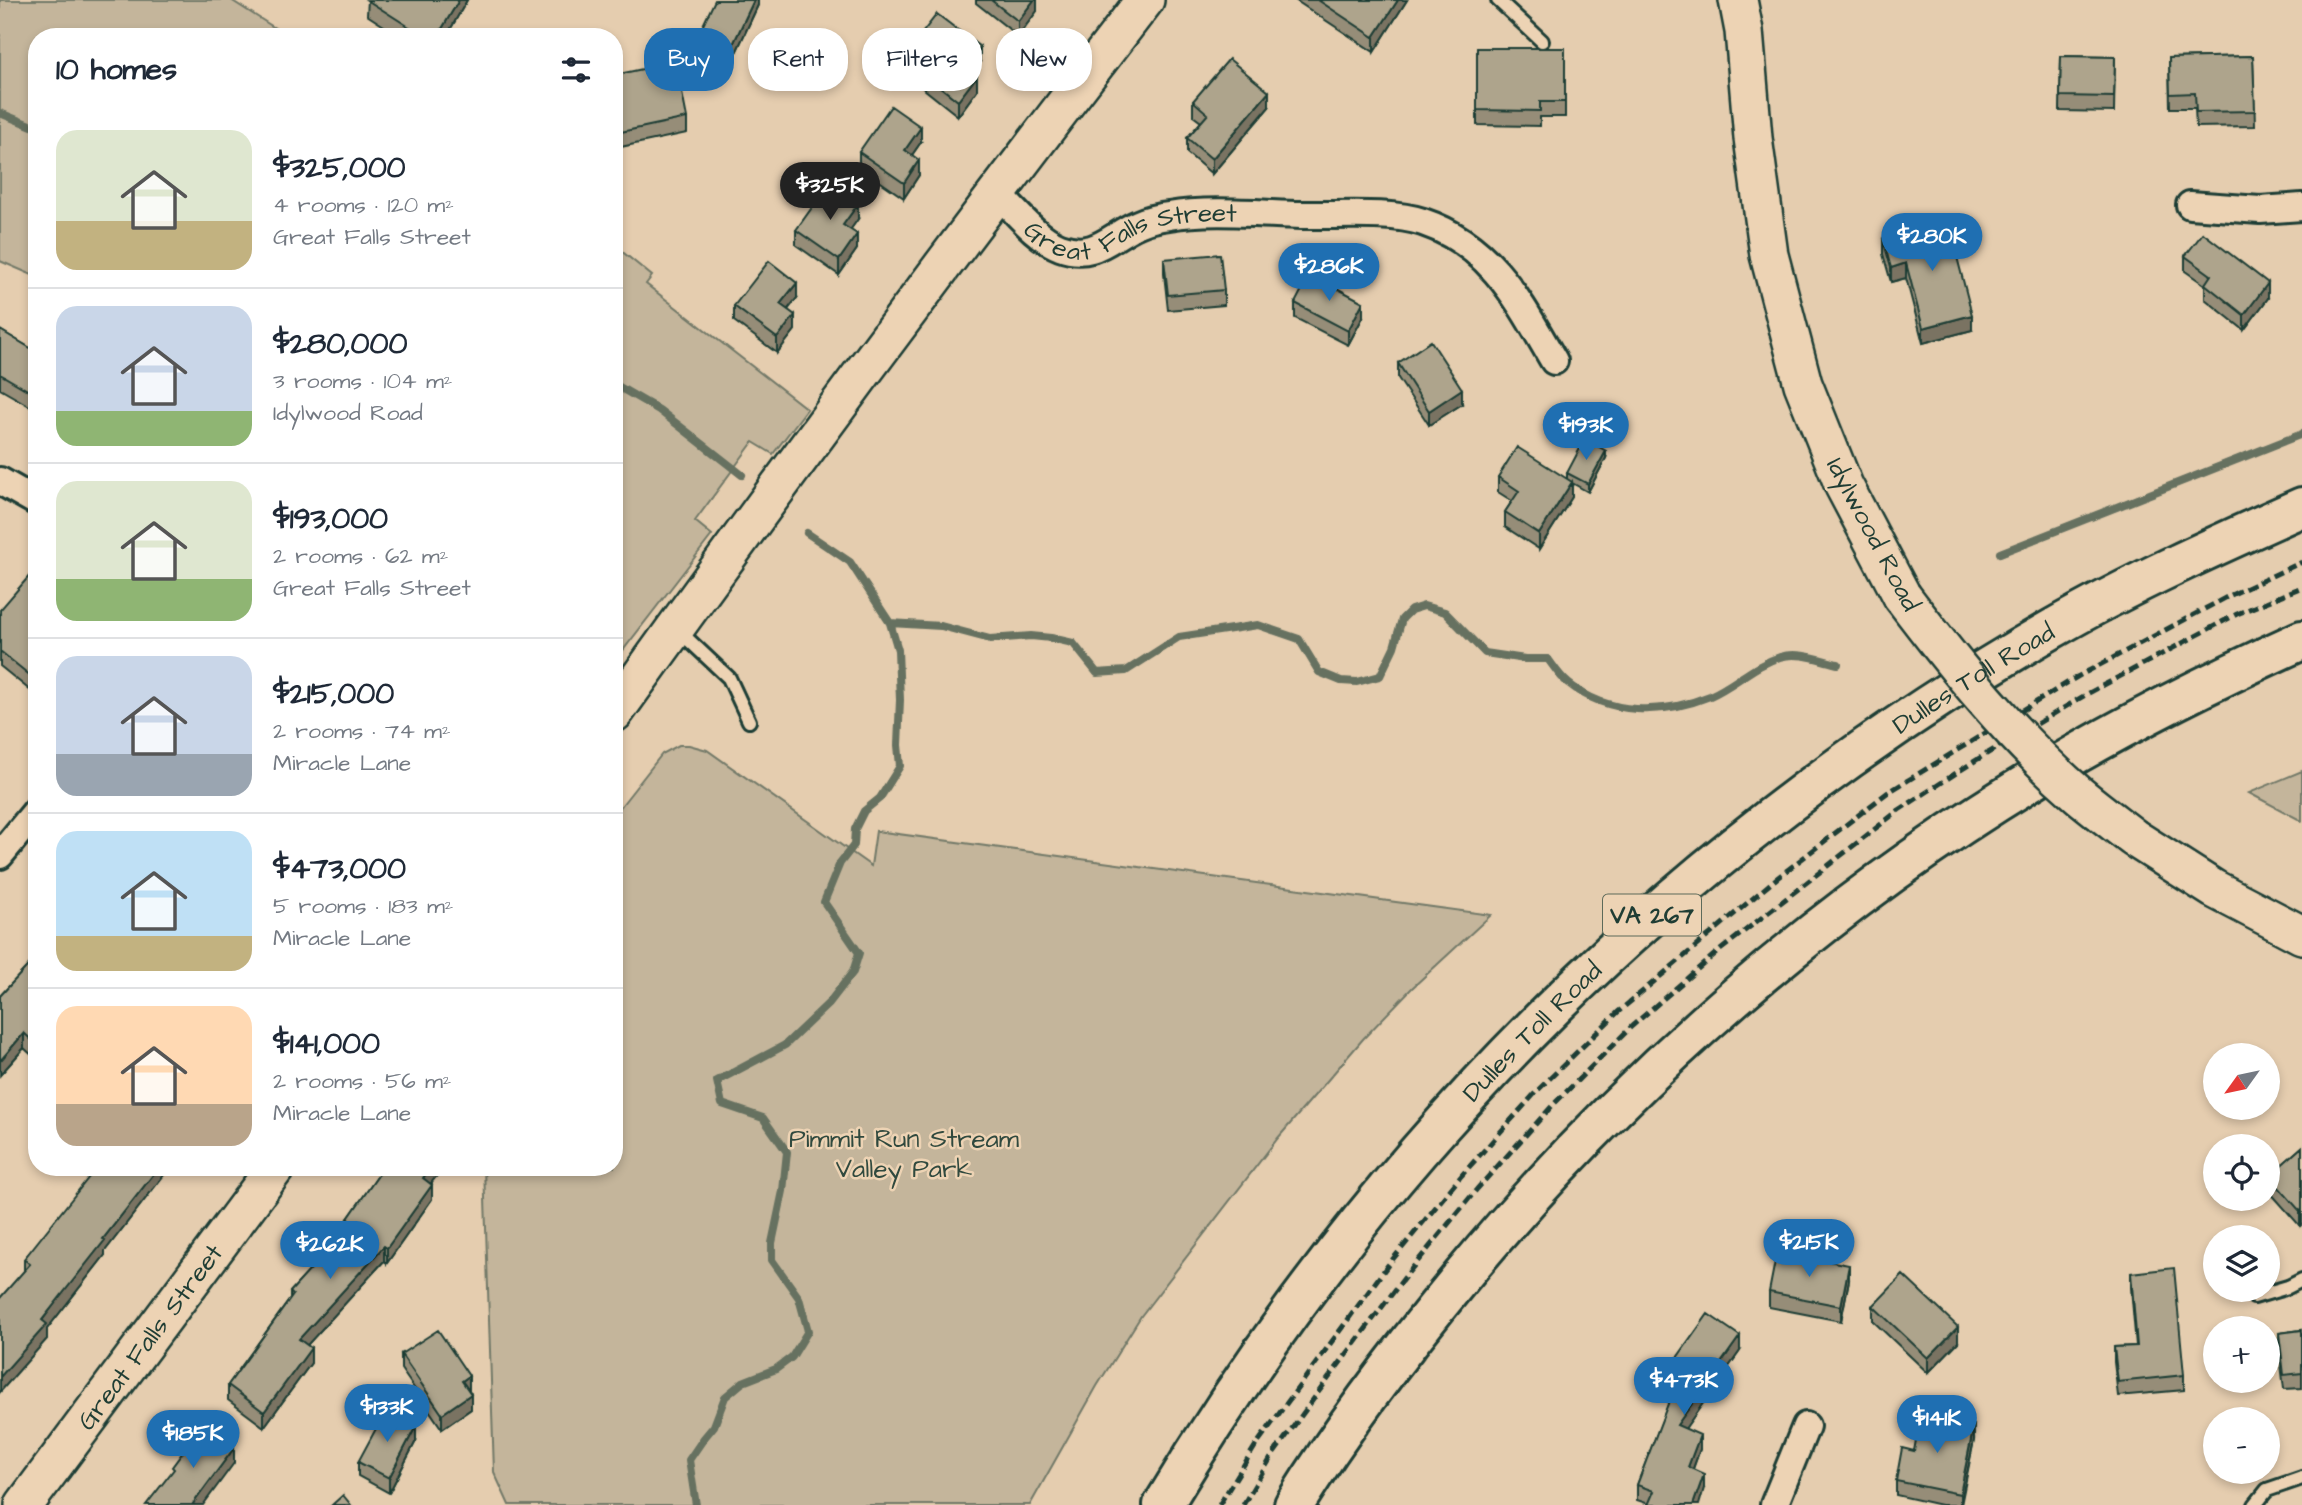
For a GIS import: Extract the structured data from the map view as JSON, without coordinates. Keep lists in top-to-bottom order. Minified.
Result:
{"streets":{"highway":["Dulles Toll Road","VA 267"],"main road":["Great Falls Street","Idylwood Road"]},"parks":["Pimmit Run Stream Valley Park"],"north":"bottom left","page":{"chip":["Buy","Rent","Filters","New"],"heading":"10 homes","list":[{"name":"$325,000","note":"4 rooms · 120 m² · Great Falls Street"},{"name":"$280,000","note":"3 rooms · 104 m² · Idylwood Road"},{"name":"$193,000","note":"2 rooms · 62 m² · Great Falls Street"},{"name":"$215,000","note":"2 rooms · 74 m² · Miracle Lane"},{"name":"$473,000","note":"5 rooms · 183 m² · Miracle Lane"},{"name":"$141,000","note":"2 rooms · 56 m² · Miracle Lane"}],"price":["$325K","$280K","$286K","$193K","$215K","$262K","$473K","$133K","$141K","$185K"],"map_buttons":["+","−"]}}
